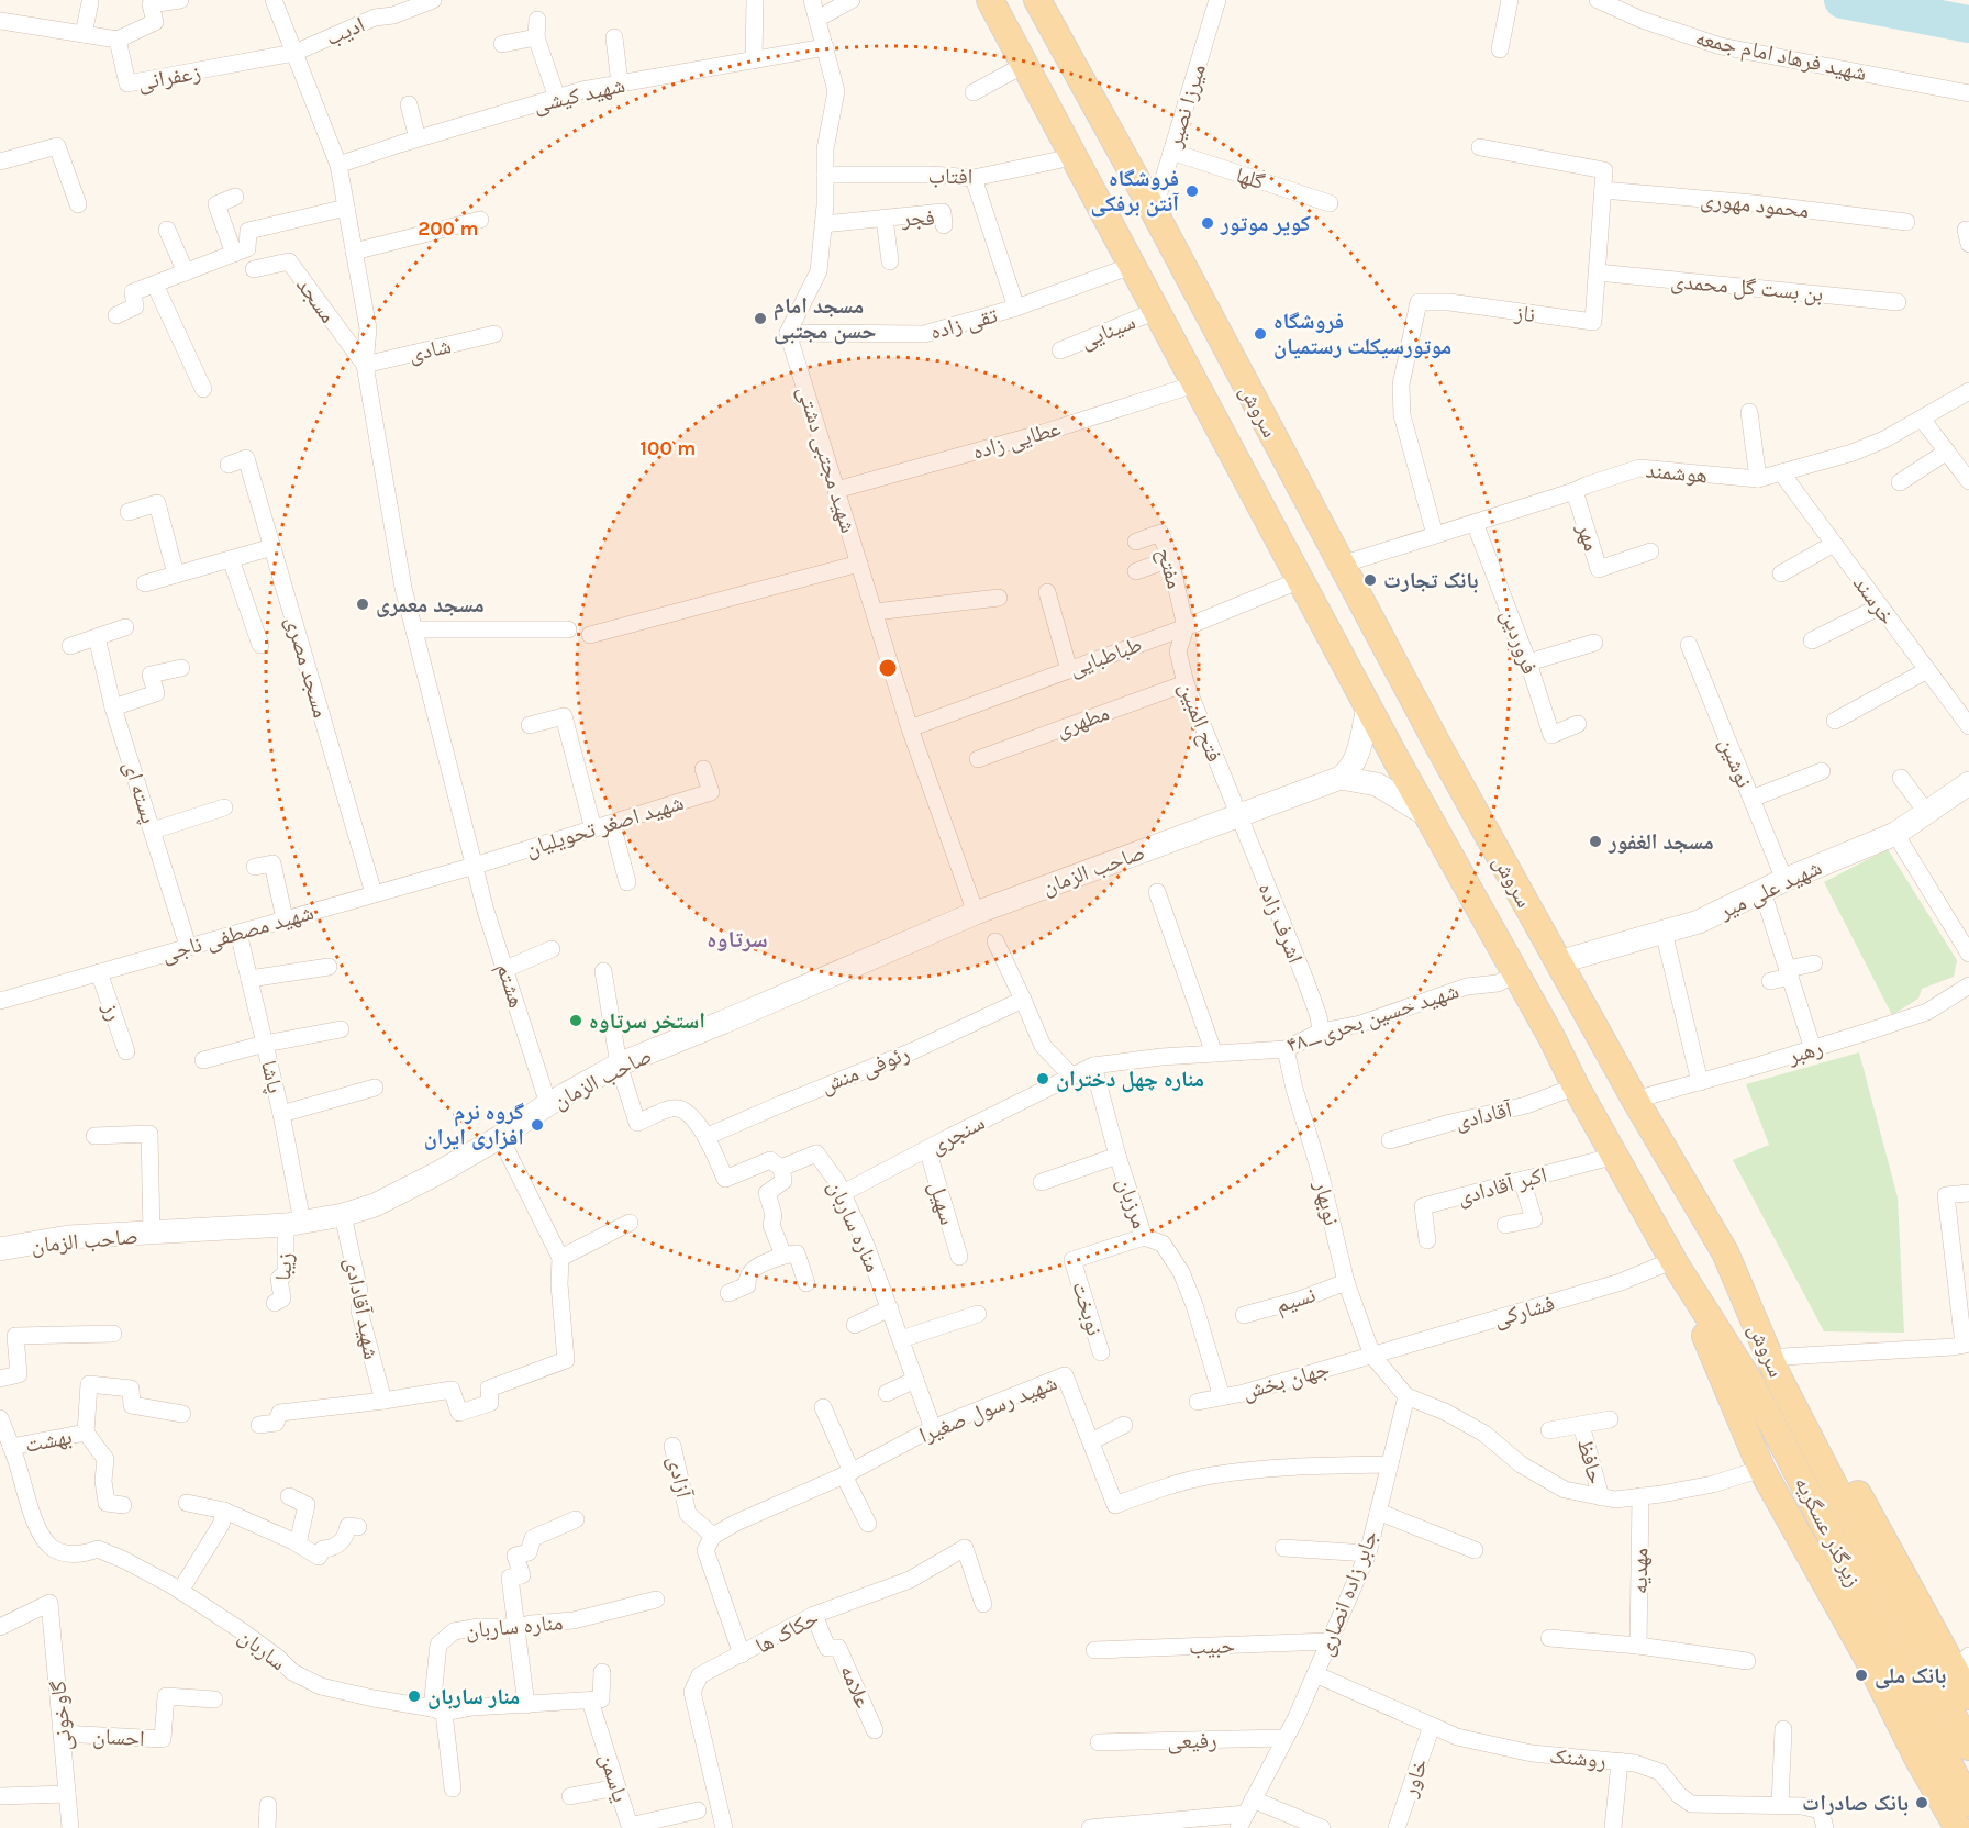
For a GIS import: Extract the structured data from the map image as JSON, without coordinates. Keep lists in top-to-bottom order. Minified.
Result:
{"streets":{"main road":["سروش","زیرگذر عسگریه"],"street":["ادیب","شهید فرهاد امام جمعه","زعفرانی","شهید کیشی","میرزا نصیر","افتاب","گلها","محمود مهوری","فجر","بن بست گل محمدی","مسجد","ناز","تقی زاده","سینایی","شادی","عطایی زاده","شهید مجتبی دشتی","هوشمند","مهر","مفتح","خرسند","فروردین","طباطبایی","مسجد مصری","مطهری","فتح المبین","نوشین","پسته ای","شهید اصغر تحویلیان","صاحب الزمان","شهید علی میر","اشرف زاده","شهید مصطفی ناجی","هشتم","رز","۴۸_شهید حسین بحری","رهبر","رئوفی منش","پاشا","آقادادی","سنجری","اکبر آقادادی","سهیل","مرزبان","نوبهار","مناره ساربان","زیبا","نسیم","شهید آقادادی","نوبخت","فشارکی","جهان بخش","شهید رسول صغیرا","بهشت","حافظ","آزادی","مهدیه","جابر زاده انصاری","حکاک ها","حبیب","ساربان","علامه","گاوخونی","احسان","رفیعی","روشنک","یاسمن","خاور"]},"crossings":[["ادیب","زعفرانی"],["میرزا نصیر","گلها"],["میرزا نصیر","سروش"],["افتاب","سروش"],["محمود مهوری","ناز"],["بن بست گل محمدی","ناز"],["مسجد","شادی"],["مسجد","هشتم"],["ناز","هوشمند"],["تقی زاده","سروش"],["تقی زاده","شهید مجتبی دشتی"],["سینایی","سروش"],["شادی","هشتم"],["سروش","عطایی زاده"],["سروش","هوشمند"],["سروش","طباطبایی"],["سروش","صاحب الزمان"],["سروش","شهید علی میر"],["سروش","۴۸_شهید حسین بحری"],["سروش","رهبر"],["سروش","آقادادی"],["سروش","اکبر آقادادی"],["سروش","فشارکی"],["سروش","زیرگذر عسگریه"],["عطایی زاده","شهید مجتبی دشتی"],["شهید مجتبی دشتی","طباطبایی"],["شهید مجتبی دشتی","صاحب الزمان"],["هوشمند","مهر"],["هوشمند","خرسند"],["هوشمند","فروردین"],["مفتح","طباطبایی"],["مفتح","فتح المبین"],["طباطبایی","فتح المبین"],["مسجد مصری","شهید مصطفی ناجی"],["مطهری","فتح المبین"],["فتح المبین","صاحب الزمان"],["فتح المبین","اشرف زاده"],["نوشین","شهید علی میر"],["پسته ای","شهید مصطفی ناجی"],["شهید اصغر تحویلیان","شهید مصطفی ناجی"],["شهید اصغر تحویلیان","هشتم"],["صاحب الزمان","اشرف زاده"],["صاحب الزمان","هشتم"],["صاحب الزمان","پاشا"],["صاحب الزمان","مناره ساربان"],["صاحب الزمان","زیبا"],["صاحب الزمان","شهید آقادادی"],["اشرف زاده","۴۸_شهید حسین بحری"],["شهید مصطفی ناجی","هشتم"],["شهید مصطفی ناجی","رز"],["شهید مصطفی ناجی","پاشا"],["۴۸_شهید حسین بحری","سنجری"],["۴۸_شهید حسین بحری","مرزبان"],["۴۸_شهید حسین بحری","نوبهار"],["رئوفی منش","مناره ساربان"],["پاشا","زیبا"],["سنجری","سهیل"],["سنجری","مناره ساربان"],["مرزبان","نوبخت"],["مرزبان","جهان بخش"],["نوبهار","نسیم"],["نوبهار","فشارکی"],["نوبهار","جهان بخش"],["مناره ساربان","شهید رسول صغیرا"],["مناره ساربان","ساربان"],["فشارکی","جهان بخش"],["فشارکی","زیرگذر عسگریه"],["شهید رسول صغیرا","آزادی"],["شهید رسول صغیرا","جابر زاده انصاری"],["بهشت","ساربان"],["جابر زاده انصاری","حبیب"],["جابر زاده انصاری","رفیعی"],["جابر زاده انصاری","روشنک"],["حکاک ها","علامه"],["ساربان","یاسمن"],["گاوخونی","احسان"],["روشنک","خاور"]],"districts":["سرتاوه"],"places":["فروشگاه آنتن برفکی","کویر موتور","مسجد امام حسن مجتبی","فروشگاه موتورسیکلت رستمیان","بانک تجارت","مسجد معمری","مسجد الغفور","استخر سرتاوه","مناره چهل دختران","گروه نرم افزاری ایران","بانک ملی","منار ساربان","بانک صادرات"],"rings":["200 m","100 m"]}
